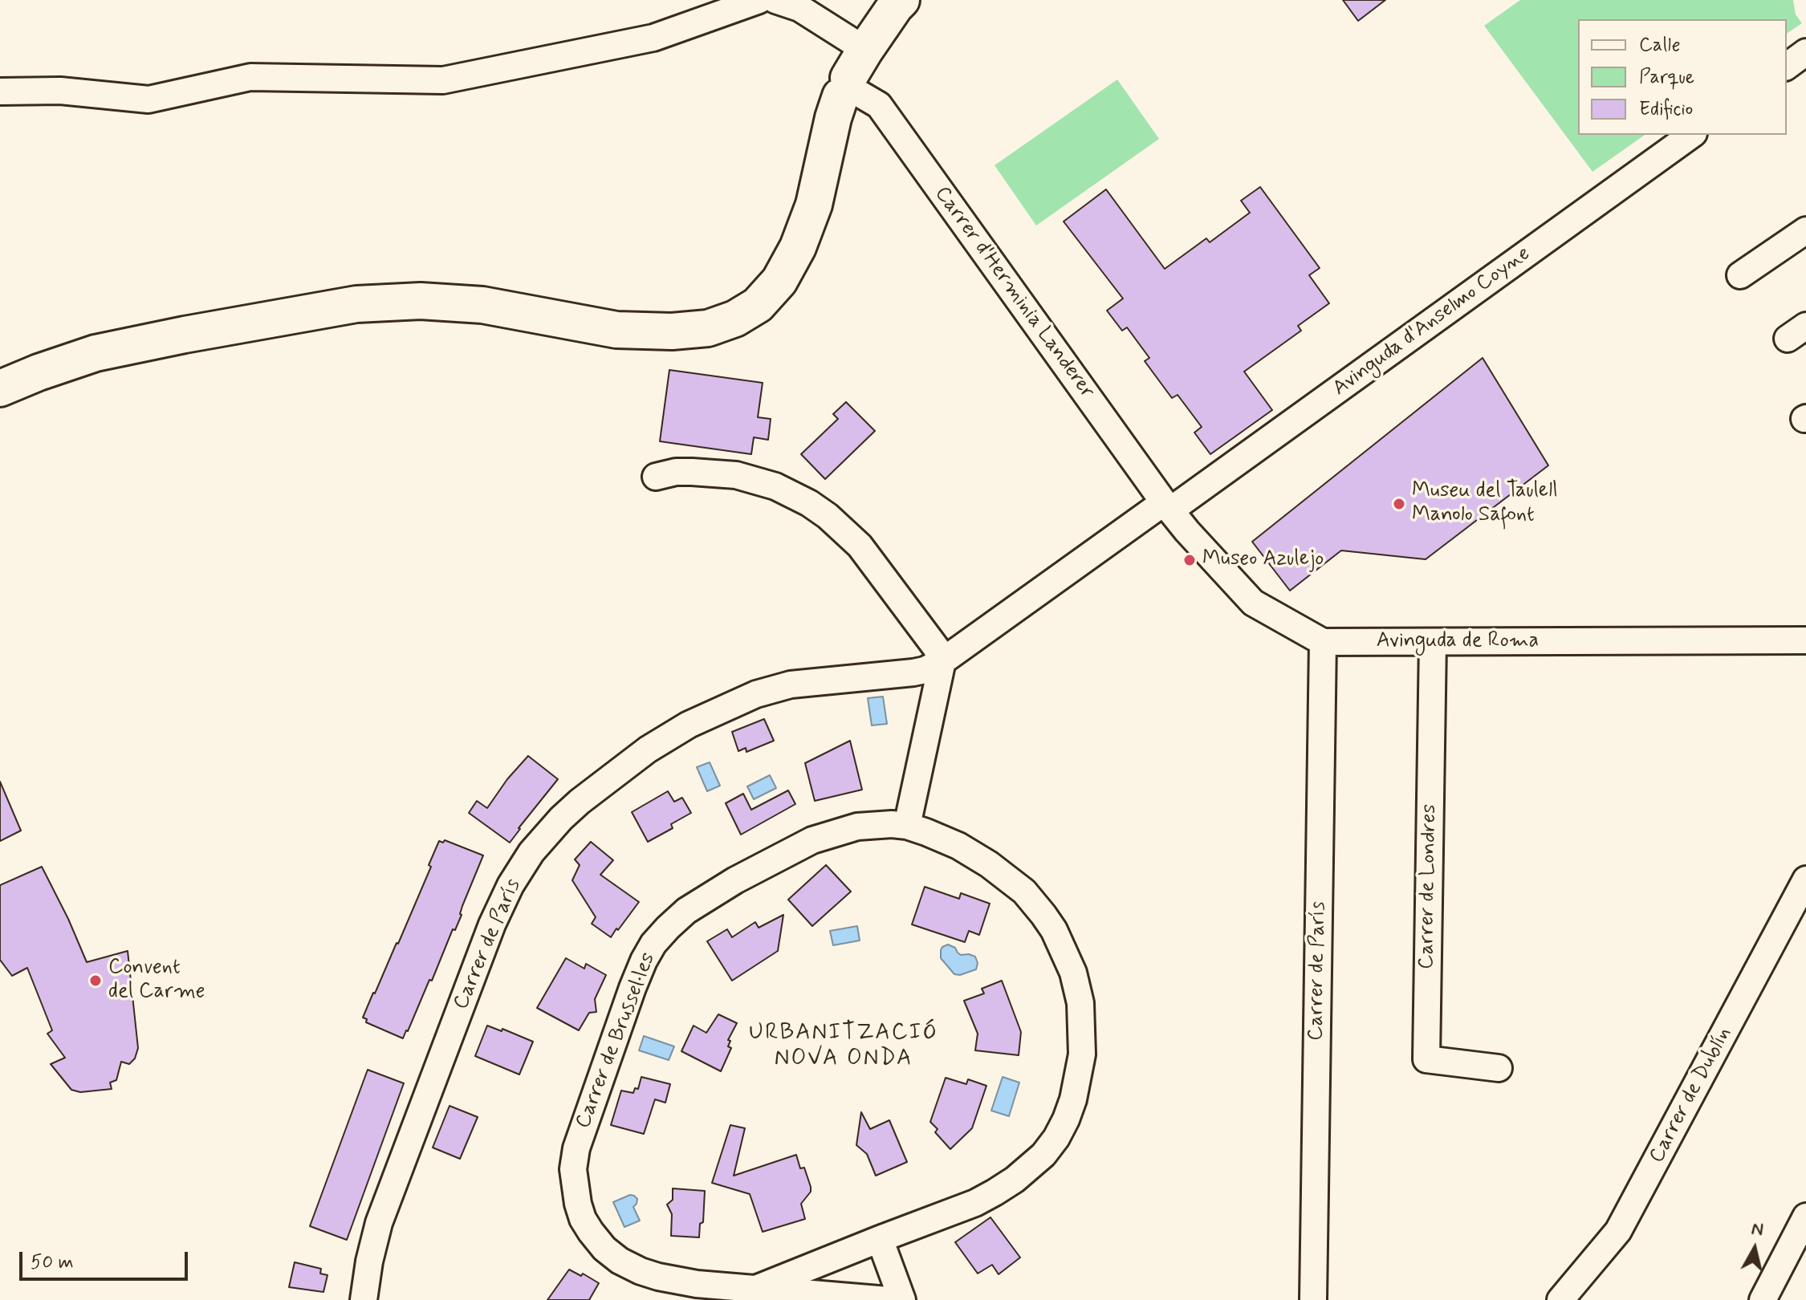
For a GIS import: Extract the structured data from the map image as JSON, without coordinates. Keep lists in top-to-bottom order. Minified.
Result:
{"streets":{"street":["Carrer d'Herminia Landerer","Avinguda d'Anselmo Coyne","Avinguda de Roma","Carrer de Londres","Carrer de París","Carrer de Brussel·les","Carrer de Dublín"]},"crossings":[["Carrer d'Herminia Landerer","Avinguda d'Anselmo Coyne"],["Carrer d'Herminia Landerer","Avinguda de Roma"],["Avinguda d'Anselmo Coyne","Avinguda de Roma"],["Avinguda d'Anselmo Coyne","Carrer de París"],["Avinguda de Roma","Carrer de Londres"],["Avinguda de Roma","Carrer de París"]],"districts":["URBANITZACIÓ NOVA ONDA"],"places":["Museu del Taulell Manolo Safont","Museo Azulejo","Convent del Carme"],"legend":["Calle","Parque","Edificio"],"scale_bar":"50 m","north":"top"}
